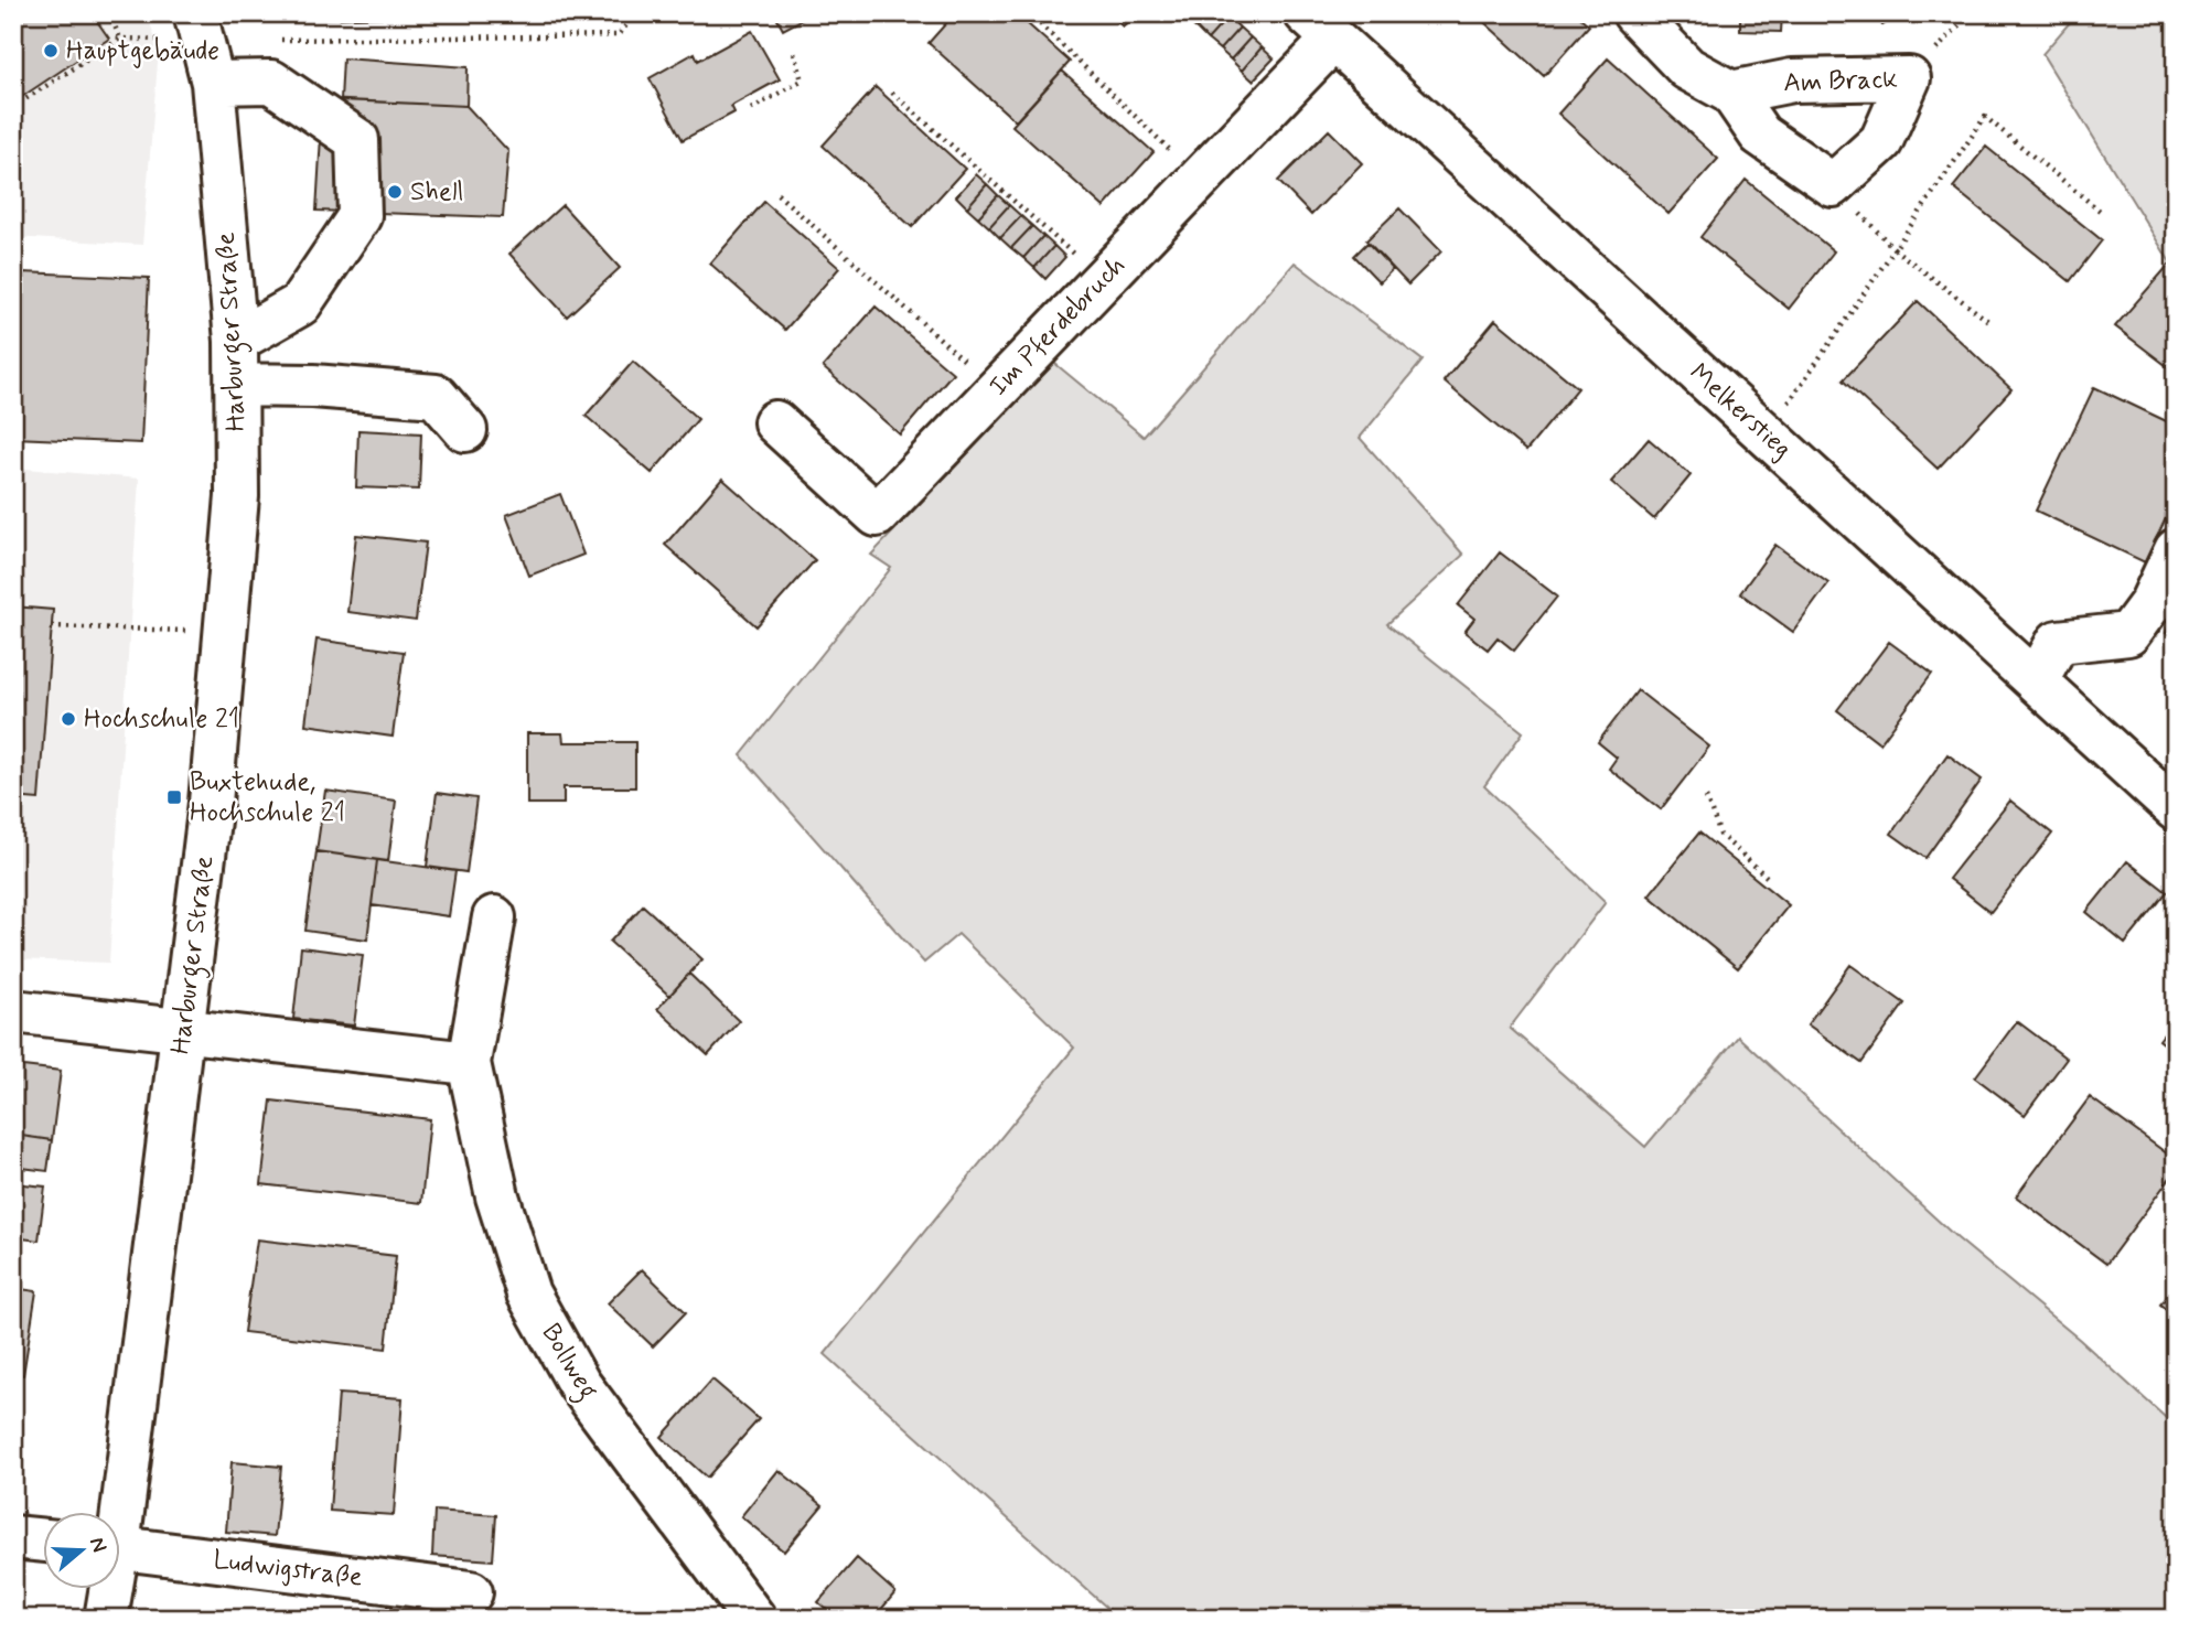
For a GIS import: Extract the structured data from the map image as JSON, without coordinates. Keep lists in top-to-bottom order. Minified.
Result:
{"streets":{"street":["Am Brack","Im Pferdebruch","Harburger Straße","Melkerstieg","Bollweg","Ludwigstraße"]},"crossings":[["Im Pferdebruch","Melkerstieg"]],"places":{"other":["Hauptgebäude","Shell","Hochschule 21"],"transit":["Buxtehude, Hochschule 21"]},"north":"right"}
